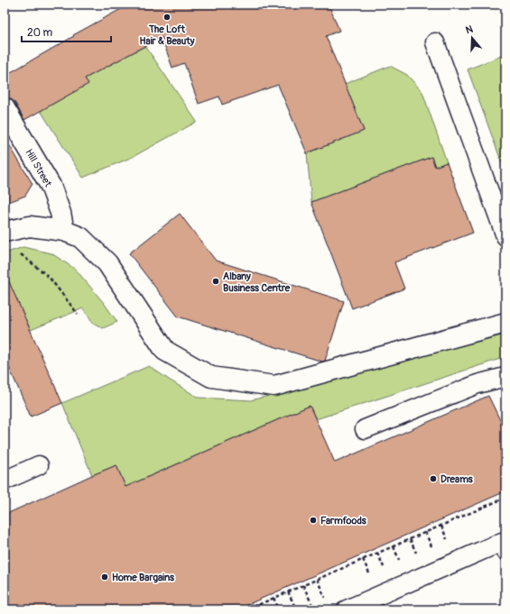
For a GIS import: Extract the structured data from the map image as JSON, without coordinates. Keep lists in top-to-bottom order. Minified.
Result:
{"streets":{"street":["Hill Street"]},"places":["The Loft Hair & Beauty","Albany Business Centre","Dreams","Farmfoods","Home Bargains"],"scale_bar":"20 m","north":"top"}
